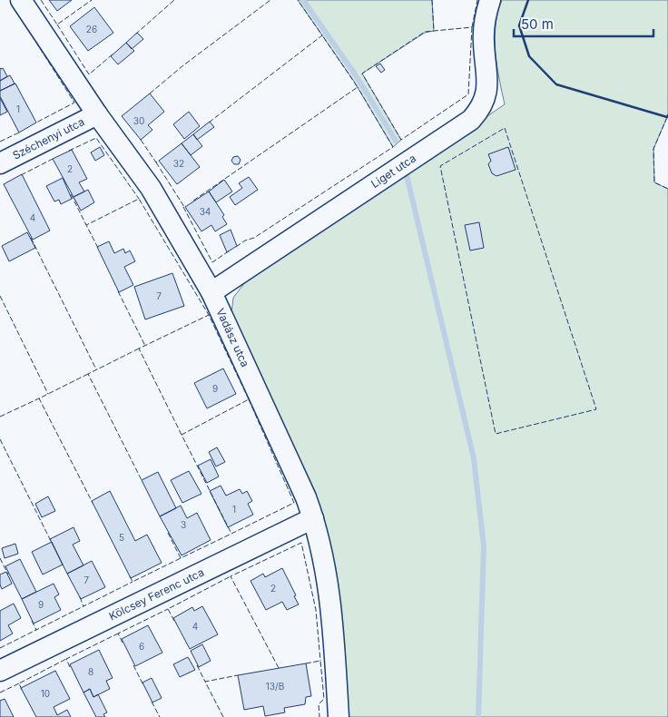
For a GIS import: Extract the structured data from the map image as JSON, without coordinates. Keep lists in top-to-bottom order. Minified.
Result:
{"streets":{"street":["Széchenyi utca","Liget utca","Vadász utca","Kölcsey Ferenc utca"]},"crossings":[["Széchenyi utca","Vadász utca"],["Liget utca","Vadász utca"],["Vadász utca","Kölcsey Ferenc utca"]],"house_numbers":["26","1","30","32","2","34","4","7","9","1","3","5","7","2","9","4","6","8","13/B","10"],"scale_bar":"50 m"}
